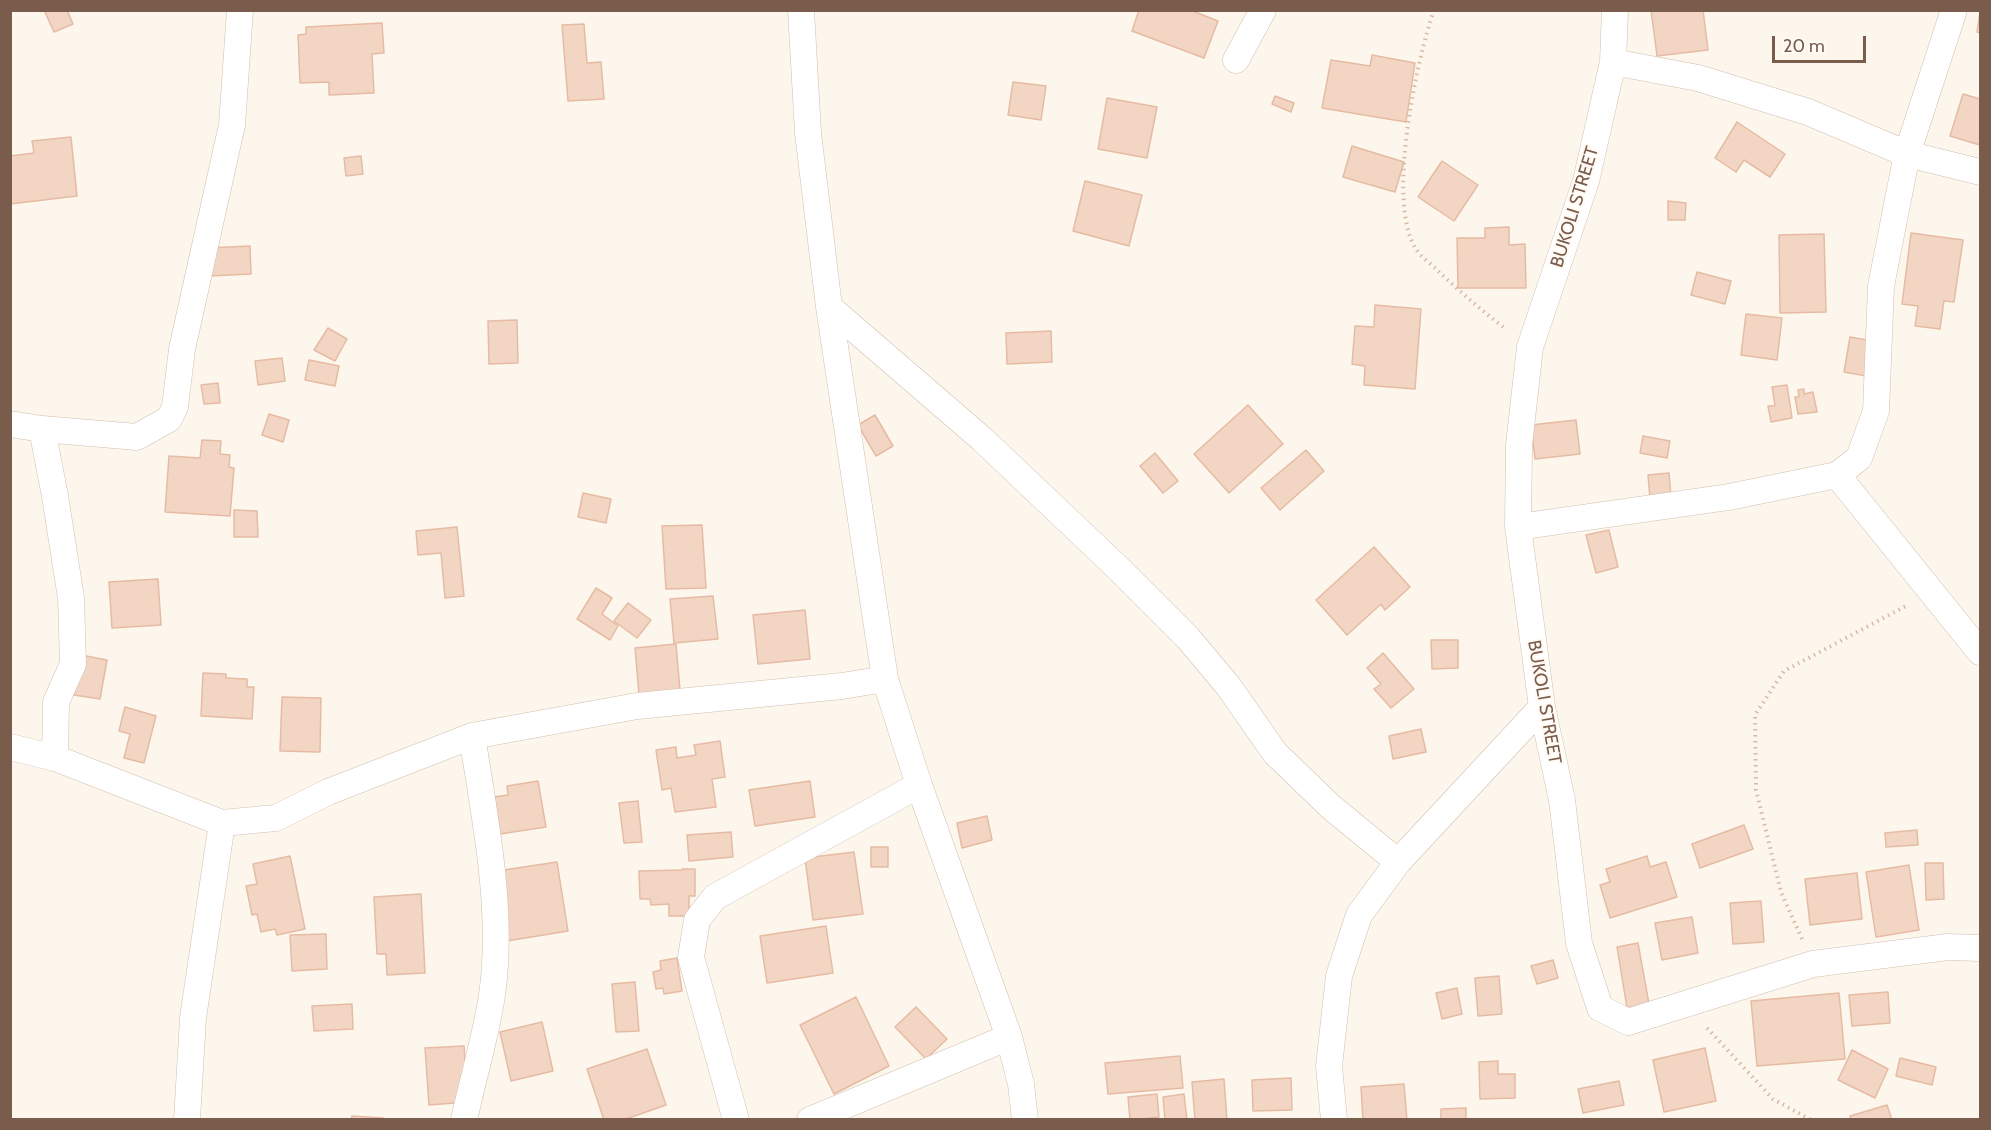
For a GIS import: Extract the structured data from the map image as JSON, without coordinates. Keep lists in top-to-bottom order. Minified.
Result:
{"streets":{"street":["BUKOLI STREET"]},"scale_bar":"20 m"}
